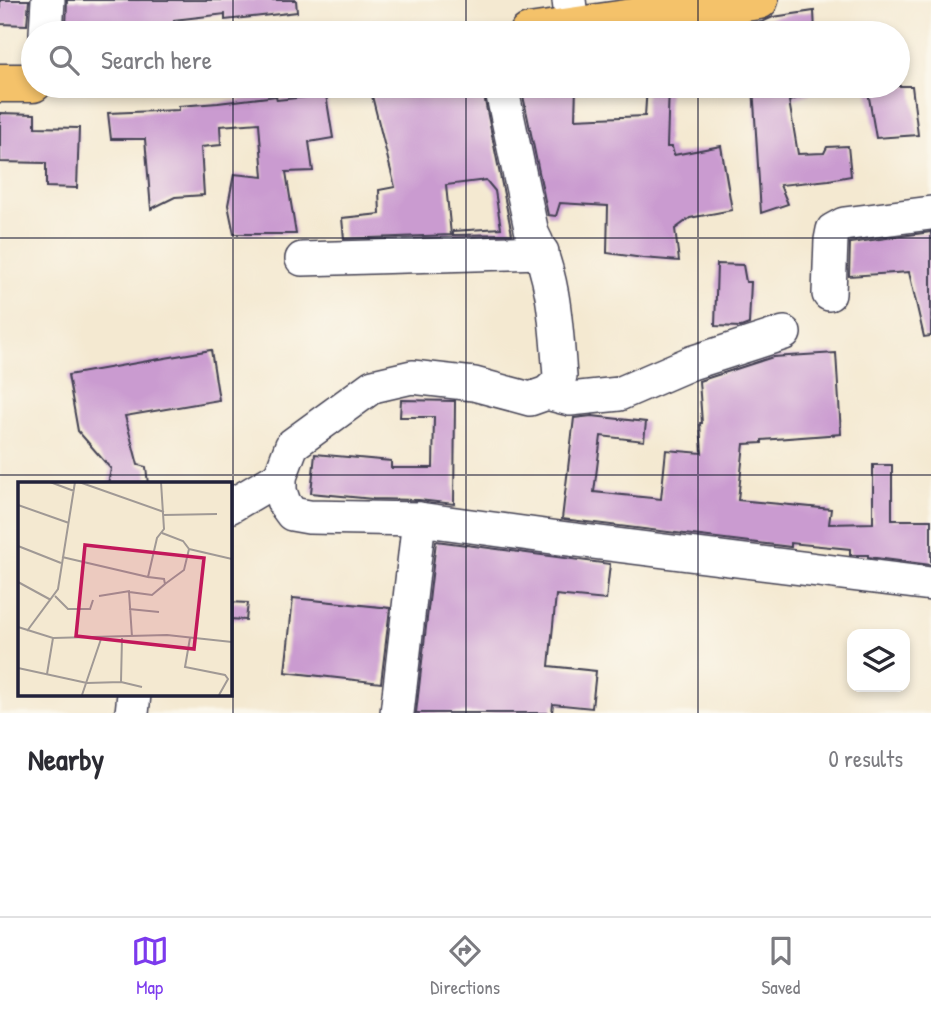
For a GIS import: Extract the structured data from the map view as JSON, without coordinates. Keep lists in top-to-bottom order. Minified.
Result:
{"page":{"search":"Search here","heading":["Nearby","0 results"],"nav":["Map","Directions","Saved"]}}
